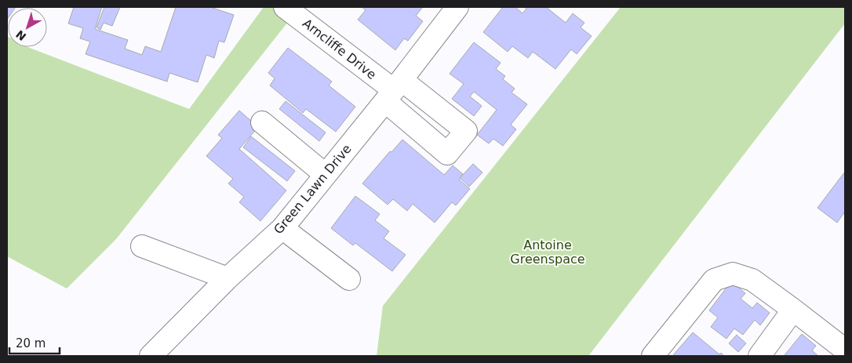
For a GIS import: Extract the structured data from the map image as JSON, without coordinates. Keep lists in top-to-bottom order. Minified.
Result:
{"streets":{"street":["Arncliffe Drive","Green Lawn Drive"]},"crossings":[["Arncliffe Drive","Green Lawn Drive"]],"parks":["Antoine Greenspace"],"scale_bar":"20 m","north":"bottom left"}
